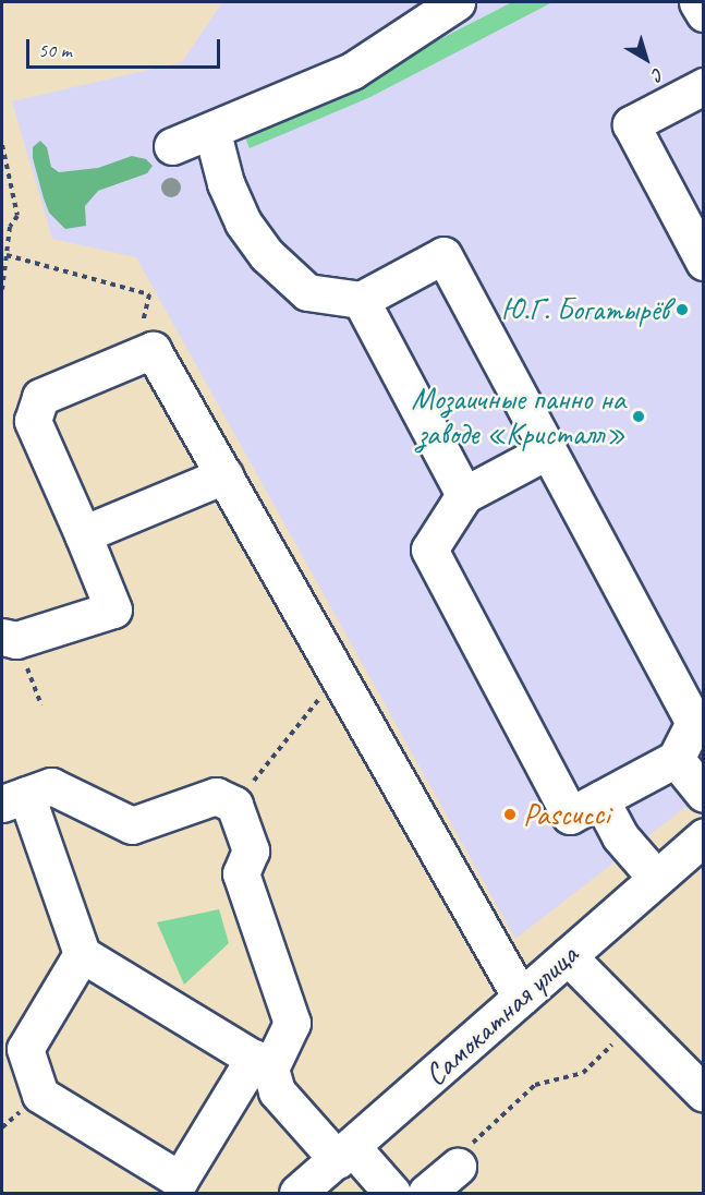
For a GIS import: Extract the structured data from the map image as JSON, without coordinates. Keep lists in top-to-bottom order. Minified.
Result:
{"streets":{"street":["Самокатная улица"]},"places":["Ю.Г. Богатырёв","Мозаичные панно на заводе «Кристалл»","Pascucci"],"scale_bar":"50 m","north":"bottom right"}
